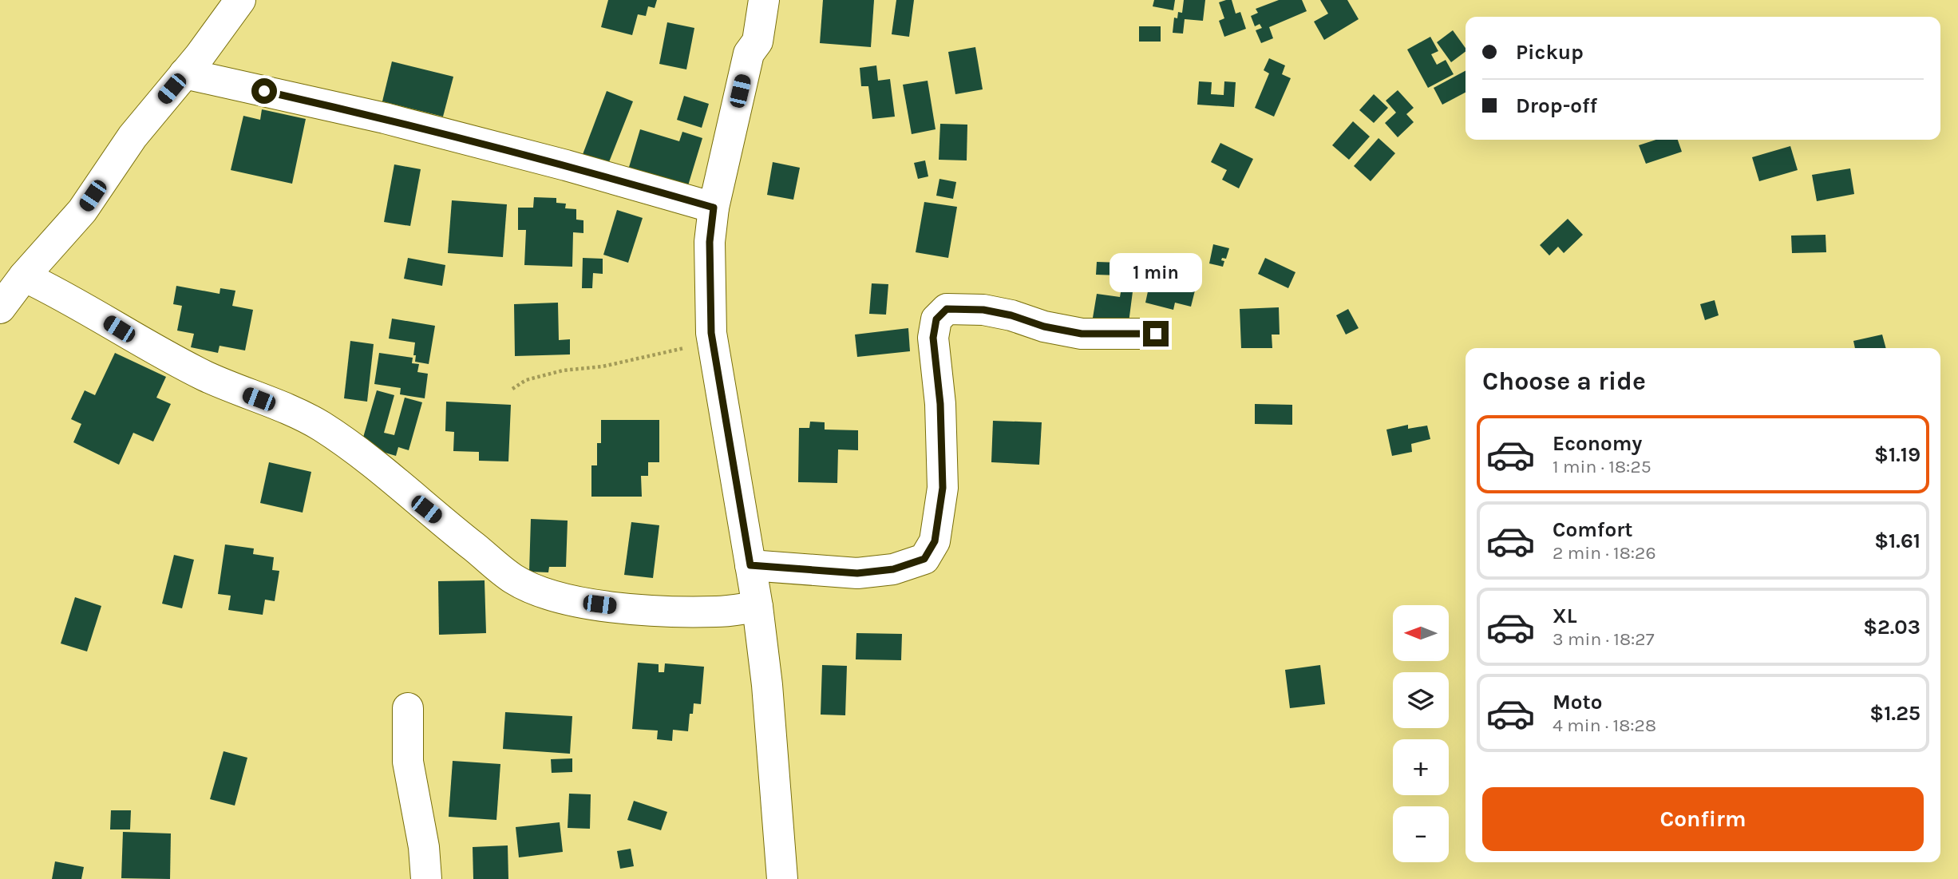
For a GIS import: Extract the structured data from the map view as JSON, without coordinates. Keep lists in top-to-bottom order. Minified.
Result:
{"north":"left","page":{"banner":["Pickup","Drop-off"],"bubble":"1 min","heading":"Choose a ride","list":[{"name":"Economy","note":"1 min · 18:25","value":"$1.19"},{"name":"Comfort","note":"2 min · 18:26","value":"$1.61"},{"name":"XL","note":"3 min · 18:27","value":"$2.03"},{"name":"Moto","note":"4 min · 18:28","value":"$1.25"}],"map_buttons":["+","−"],"buttons":"Confirm"}}
